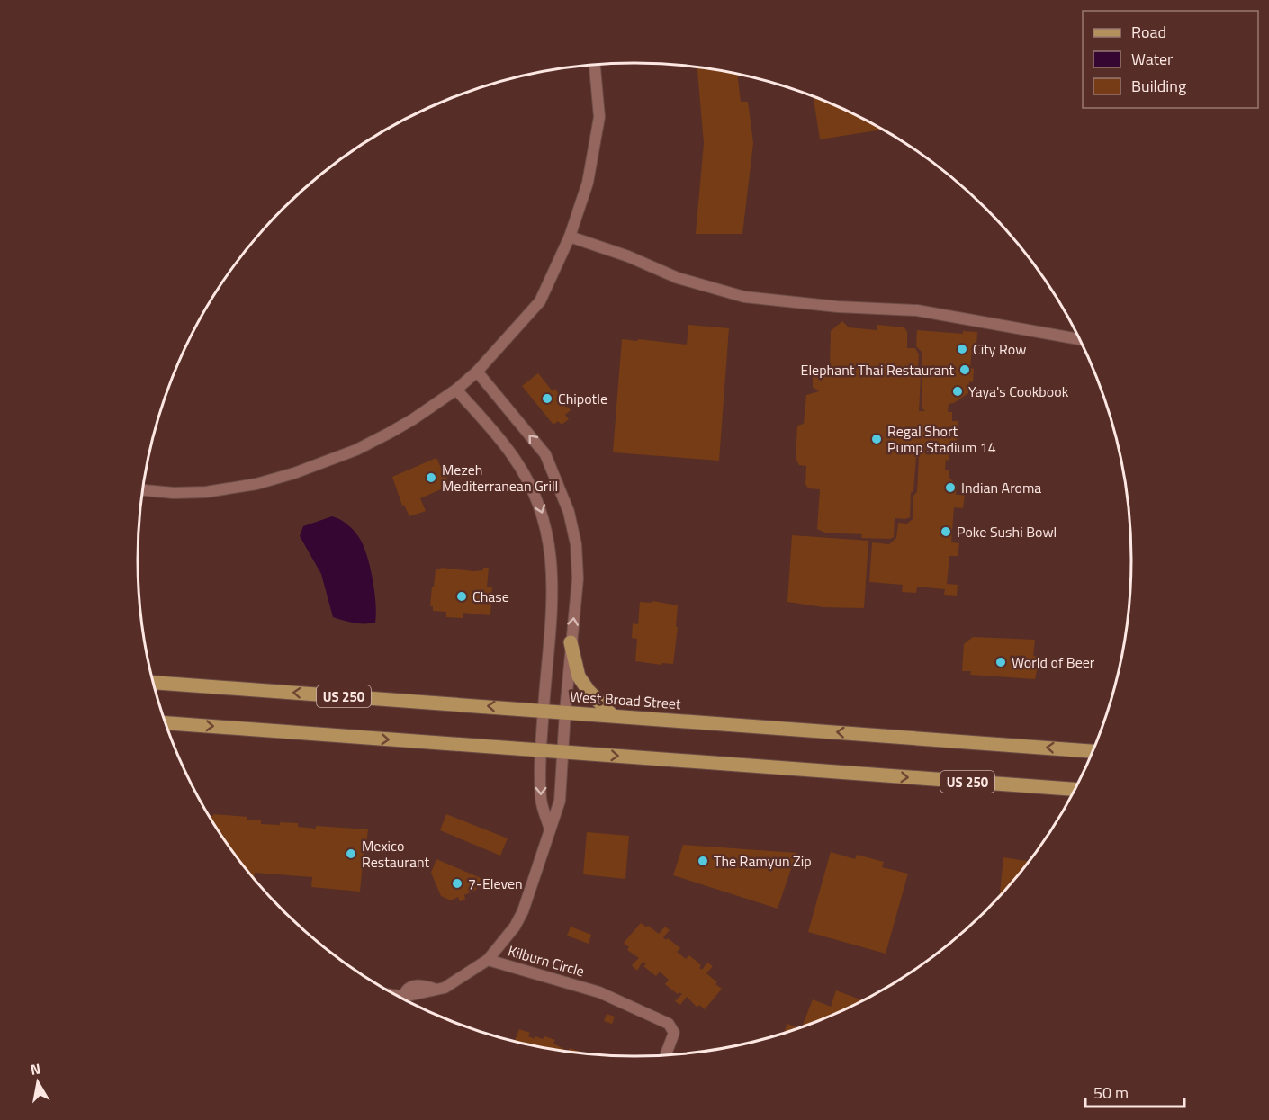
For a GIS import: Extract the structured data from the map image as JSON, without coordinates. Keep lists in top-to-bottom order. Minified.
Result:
{"streets":{"main road":["US 250","West Broad Street"],"street":["Kilburn Circle"]},"places":["City Row","Elephant Thai Restaurant","Yaya's Cookbook","Chipotle","Regal Short Pump Stadium 14","Mezeh Mediterranean Grill","Indian Aroma","Poke Sushi Bowl","Chase","World of Beer","Mexico Restaurant","The Ramyun Zip","7-Eleven"],"legend":["Road","Water","Building"],"scale_bar":"50 m","north":"top"}
